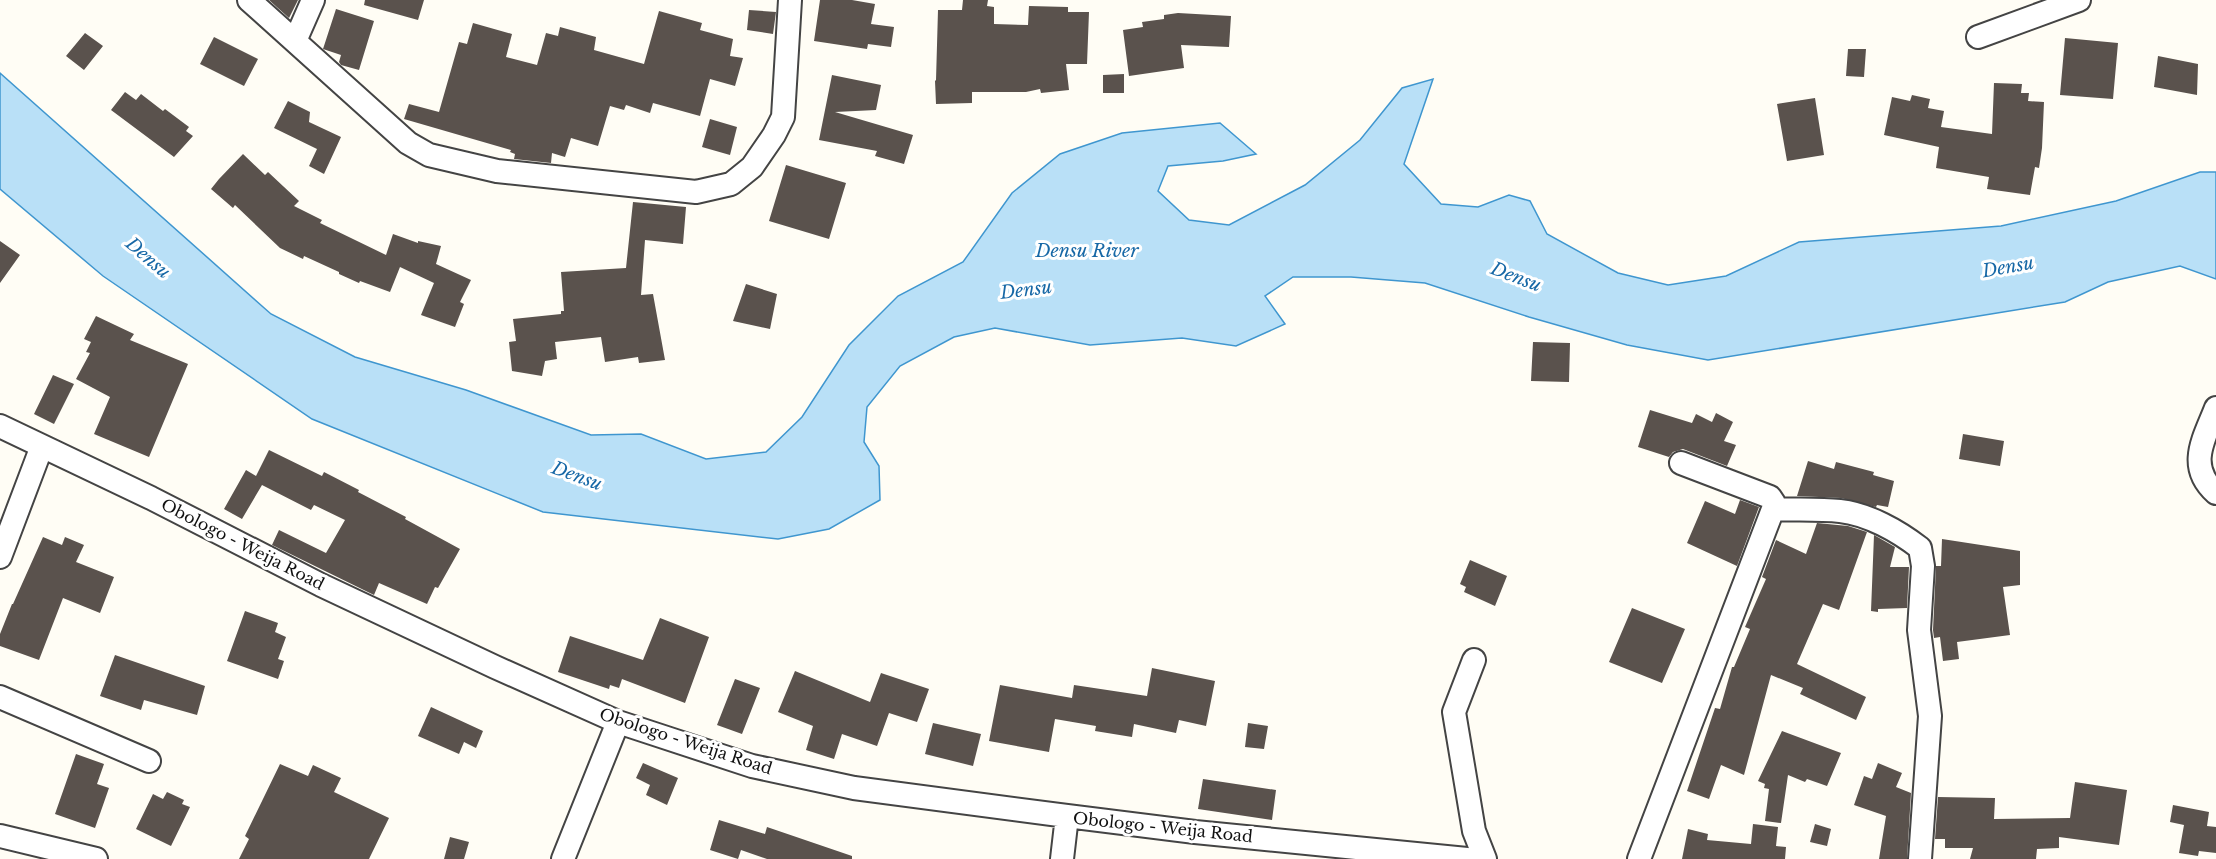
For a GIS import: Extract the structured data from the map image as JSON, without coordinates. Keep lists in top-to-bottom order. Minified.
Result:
{"streets":{"street":["Obologo - Weija Road"]},"water":["Densu River","Densu"]}
